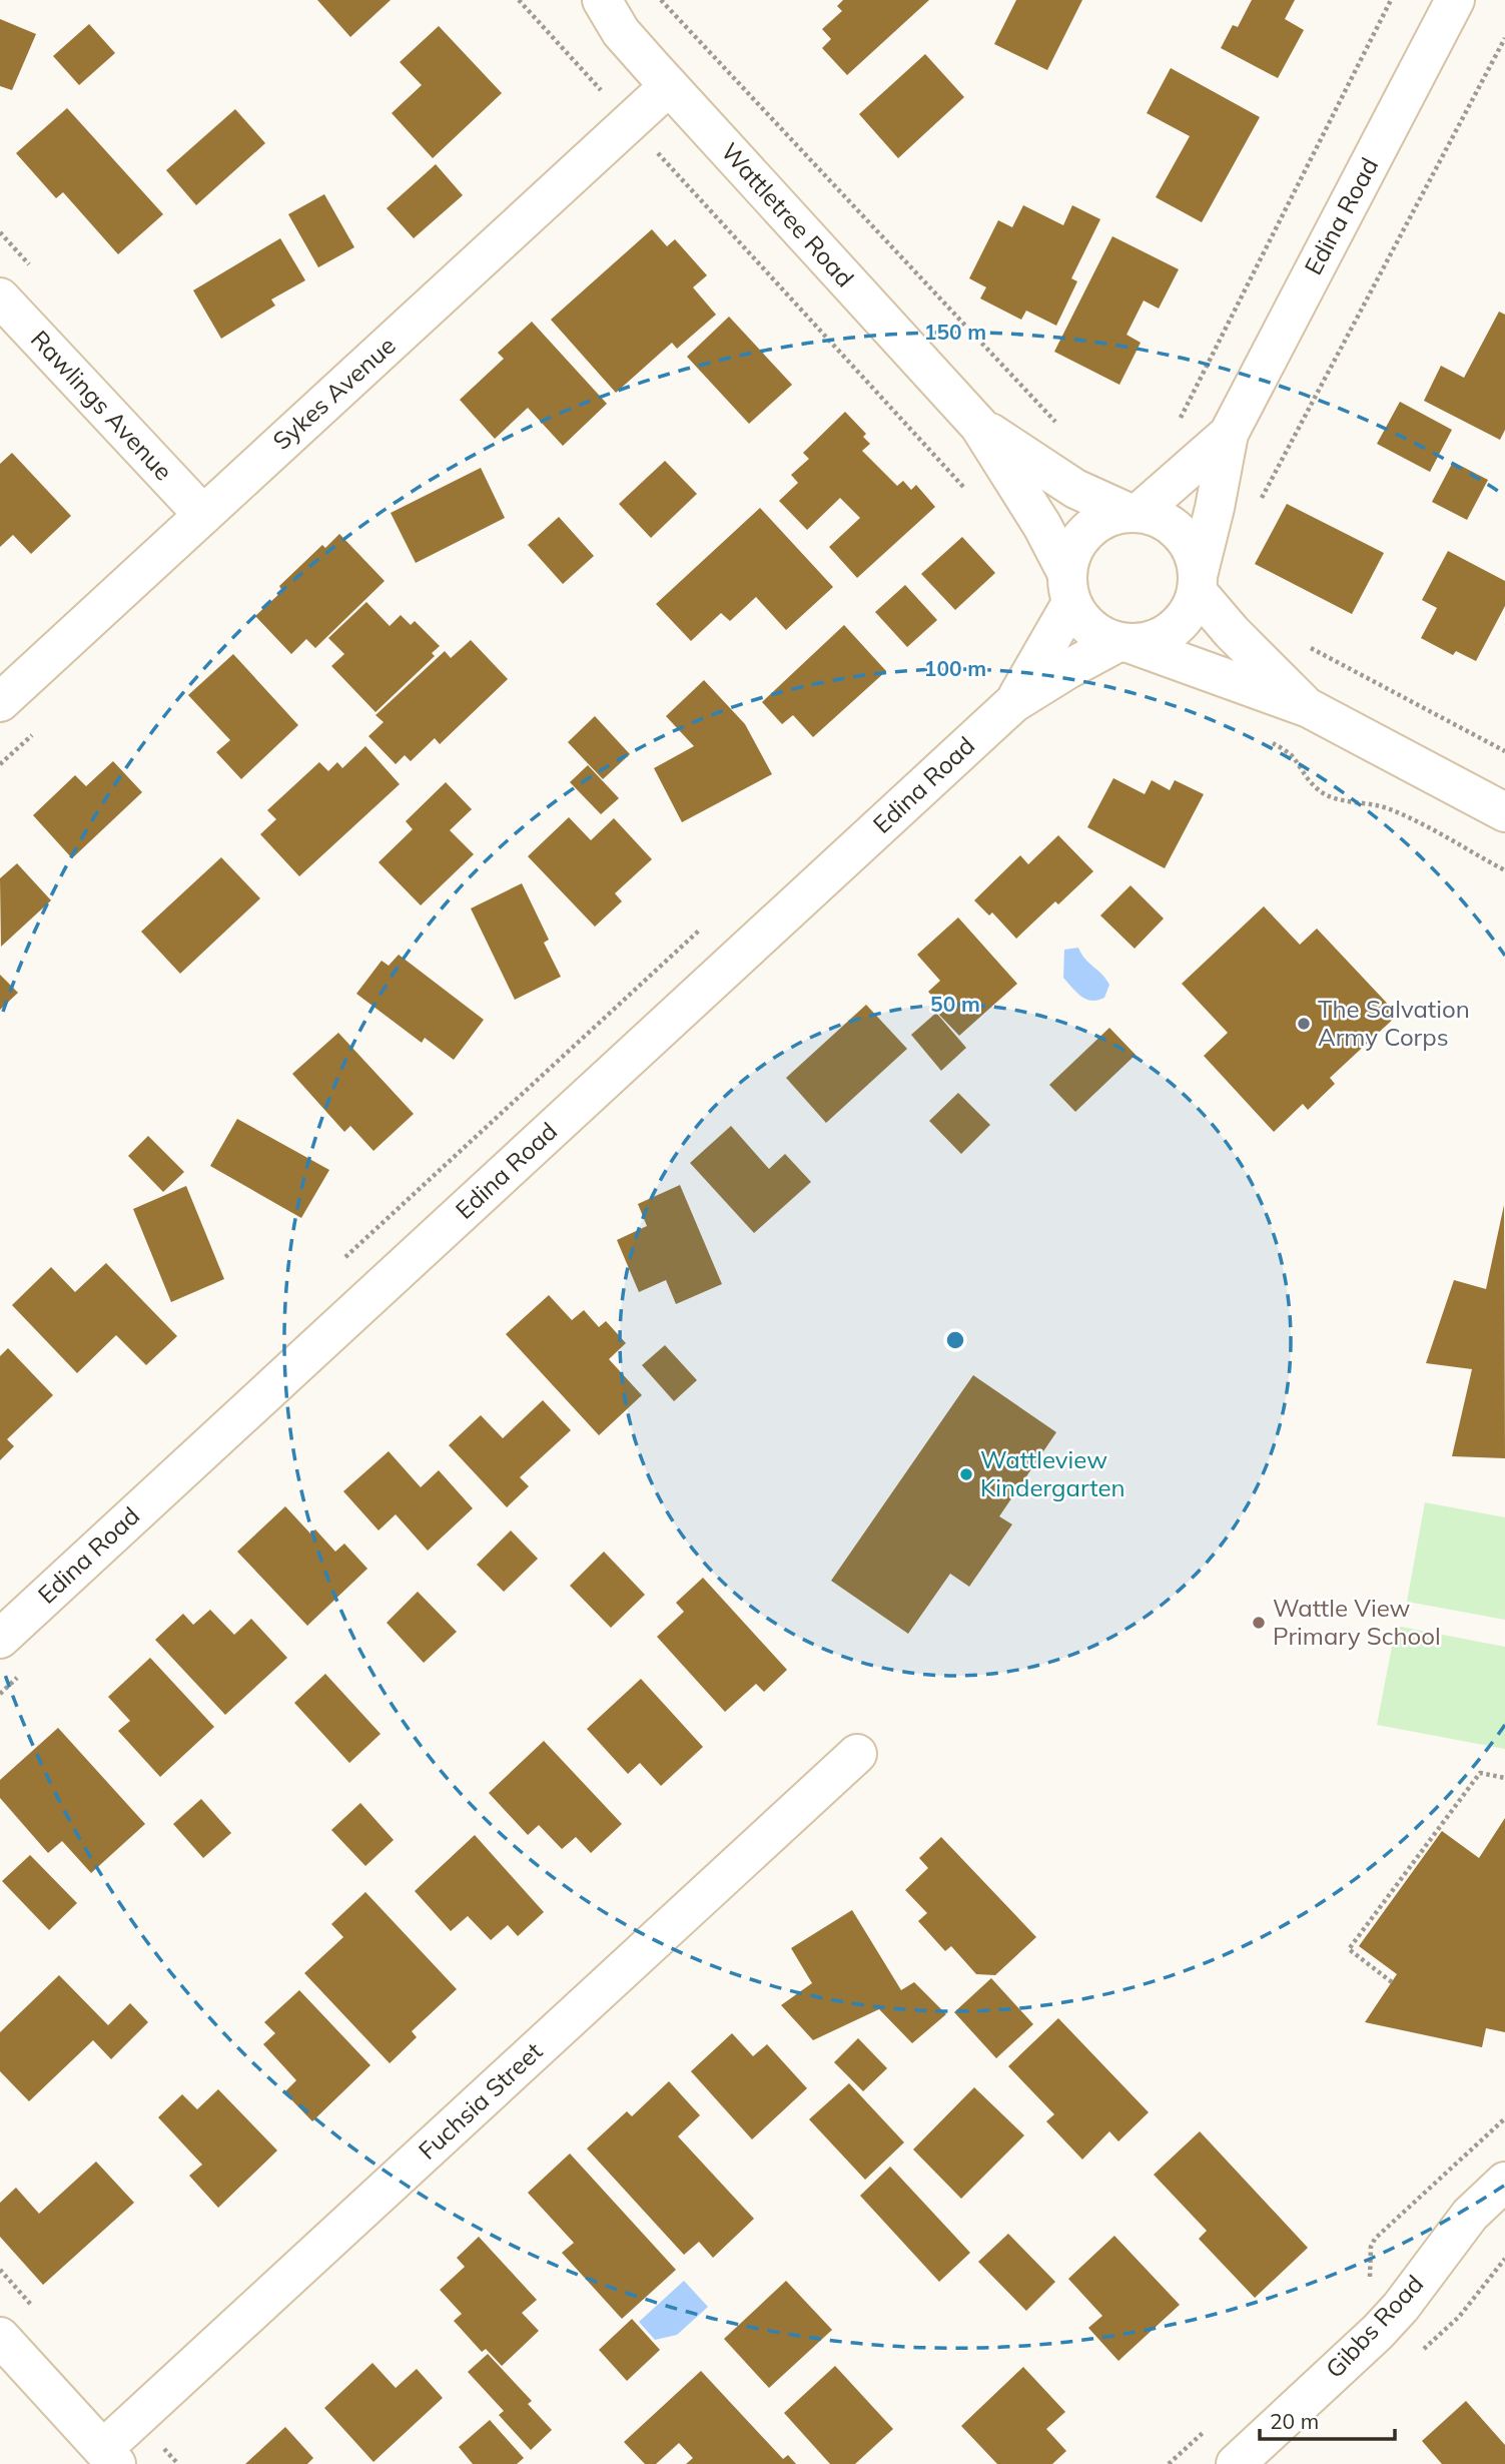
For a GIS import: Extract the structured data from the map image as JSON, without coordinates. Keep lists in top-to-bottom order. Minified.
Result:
{"streets":{"street":["Wattletree Road","Edina Road","Sykes Avenue","Rawlings Avenue","Fuchsia Street","Gibbs Road"]},"crossings":[["Wattletree Road","Edina Road"],["Wattletree Road","Sykes Avenue"],["Sykes Avenue","Rawlings Avenue"]],"places":["The Salvation Army Corps","Wattleview Kindergarten","Wattle View Primary School"],"scale_bar":"20 m","rings":["150 m","100 m","50 m"]}
